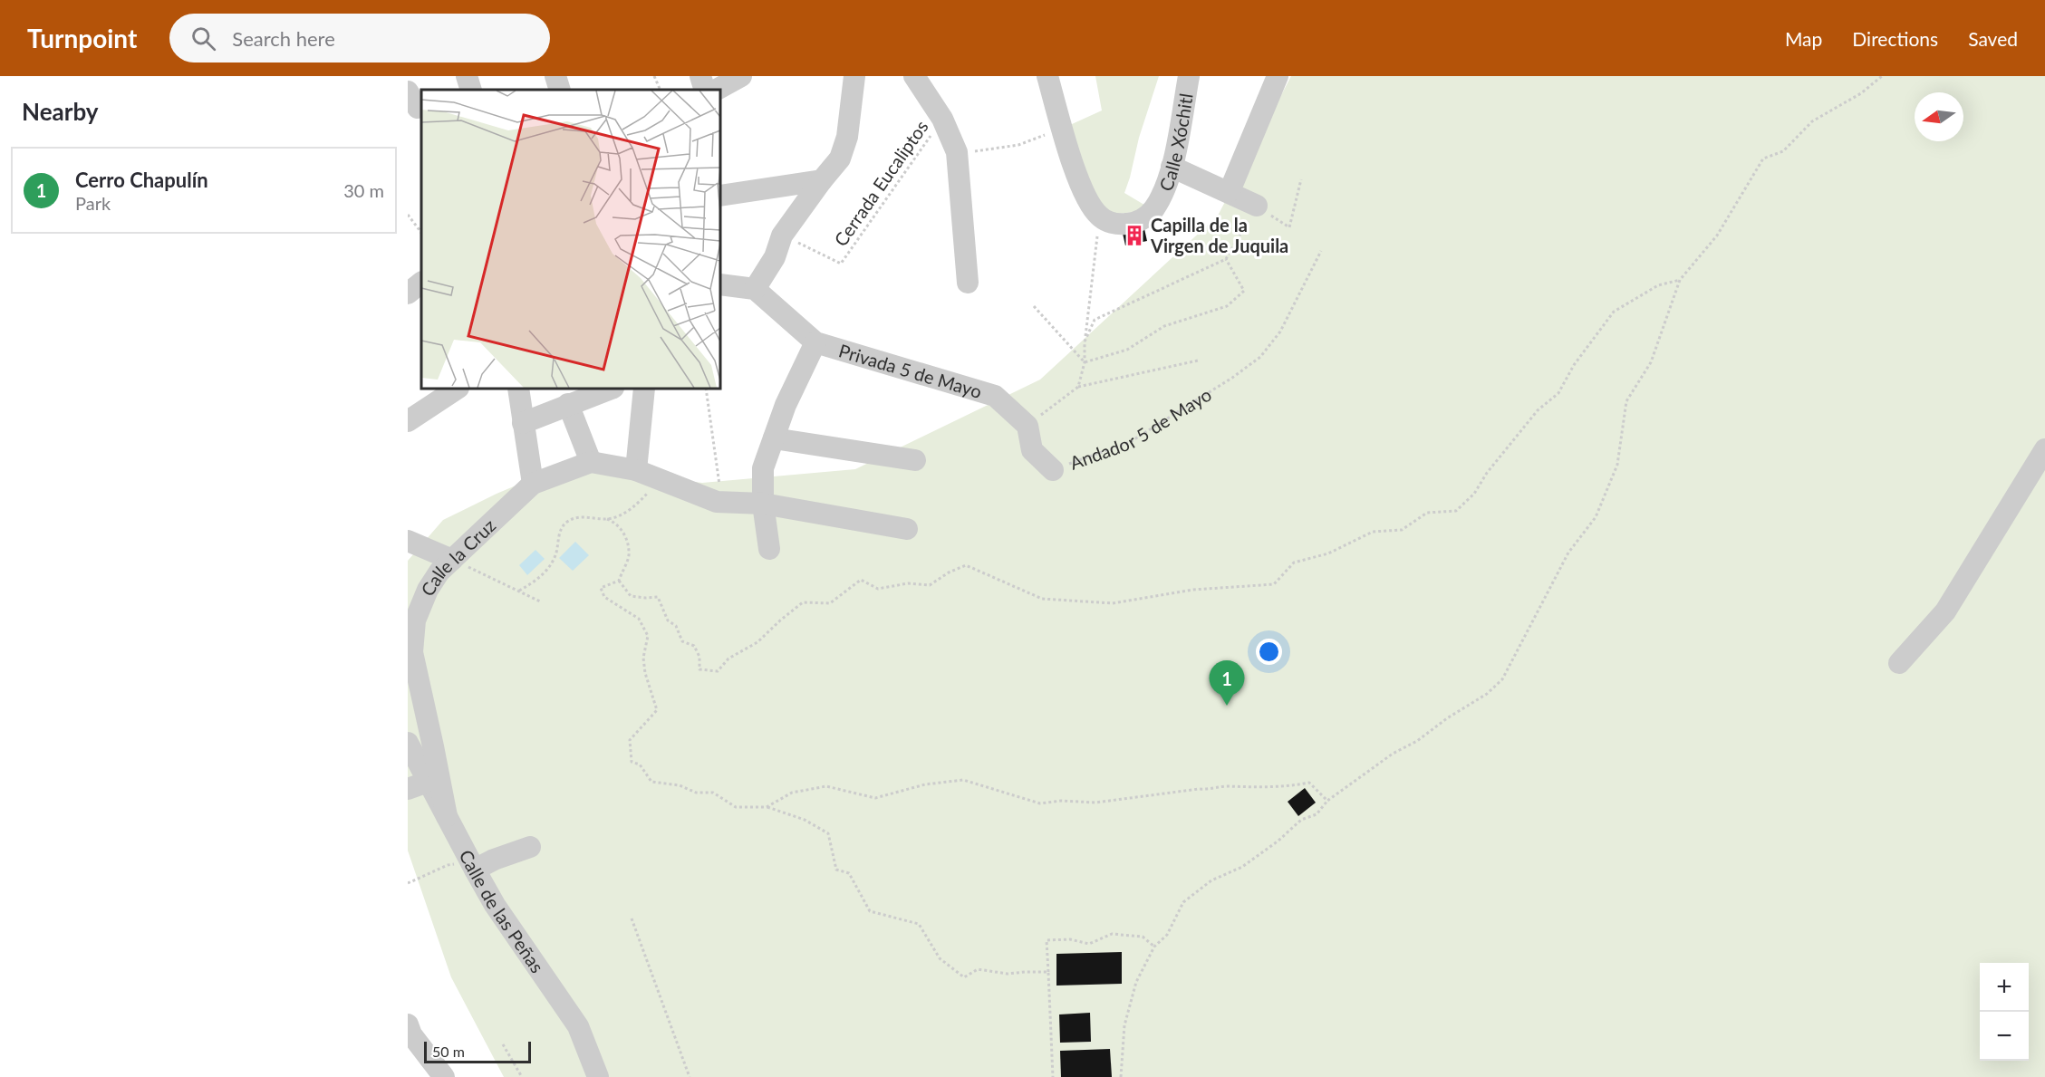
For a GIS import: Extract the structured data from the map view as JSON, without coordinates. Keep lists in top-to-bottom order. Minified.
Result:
{"streets":{"street":["Calle Xóchitl","Privada 5 de Mayo","Andador 5 de Mayo","Calle la Cruz","Calle de las Peñas"],"path":["Cerrada Eucaliptos"]},"crossings":[["Privada 5 de Mayo","Andador 5 de Mayo"],["Calle la Cruz","Calle de las Peñas"]],"places":{"building":["Capilla de la Virgen de Juquila"]},"scale_bar":"50 m","north":"left","page":{"header":"Turnpoint","search":"Search here","nav":["Map","Directions","Saved"],"heading":"Nearby","list":[{"mark":"1","name":"Cerro Chapulín","note":"Park","value":"30 m"}],"pins":"1","map_buttons":["+","−"],"scale":"50 m"}}
